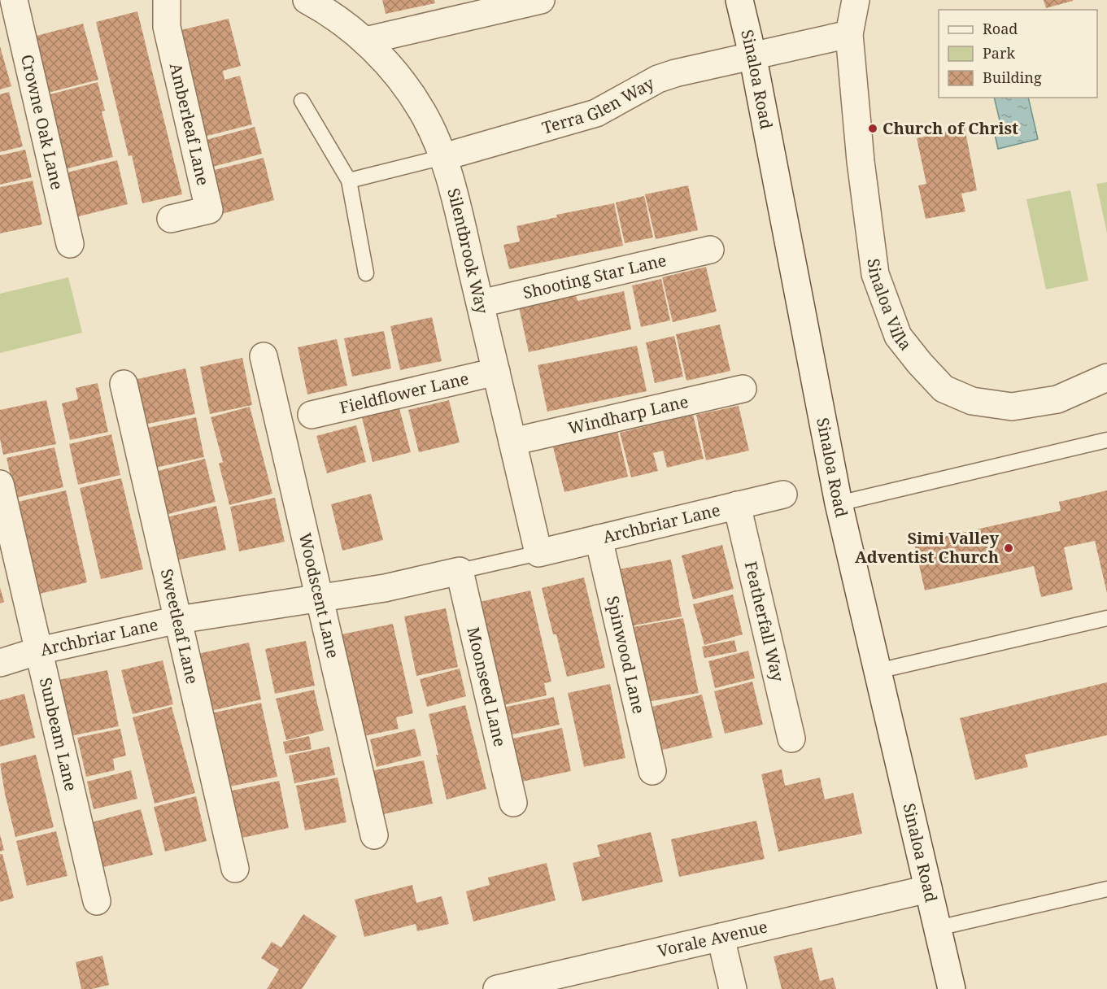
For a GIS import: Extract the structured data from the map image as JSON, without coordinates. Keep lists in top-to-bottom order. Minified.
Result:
{"streets":{"street":["Sinaloa Road","Terra Glen Way","Crowne Oak Lane","Amberleaf Lane","Silentbrook Way","Shooting Star Lane","Sinaloa Villa","Fieldflower Lane","Windharp Lane","Archbriar Lane","Woodscent Lane","Featherfall Way","Sweetleaf Lane","Spinwood Lane","Moonseed Lane","Sunbeam Lane","Vorale Avenue"]},"crossings":[["Sinaloa Road","Terra Glen Way"],["Sinaloa Road","Vorale Avenue"],["Terra Glen Way","Silentbrook Way"],["Silentbrook Way","Shooting Star Lane"],["Silentbrook Way","Fieldflower Lane"],["Silentbrook Way","Windharp Lane"],["Silentbrook Way","Archbriar Lane"],["Archbriar Lane","Woodscent Lane"],["Archbriar Lane","Featherfall Way"],["Archbriar Lane","Sweetleaf Lane"],["Archbriar Lane","Spinwood Lane"],["Archbriar Lane","Moonseed Lane"],["Archbriar Lane","Sunbeam Lane"]],"places":["Church of Christ","Simi Valley Adventist Church"],"legend":["Road","Park","Building"]}
